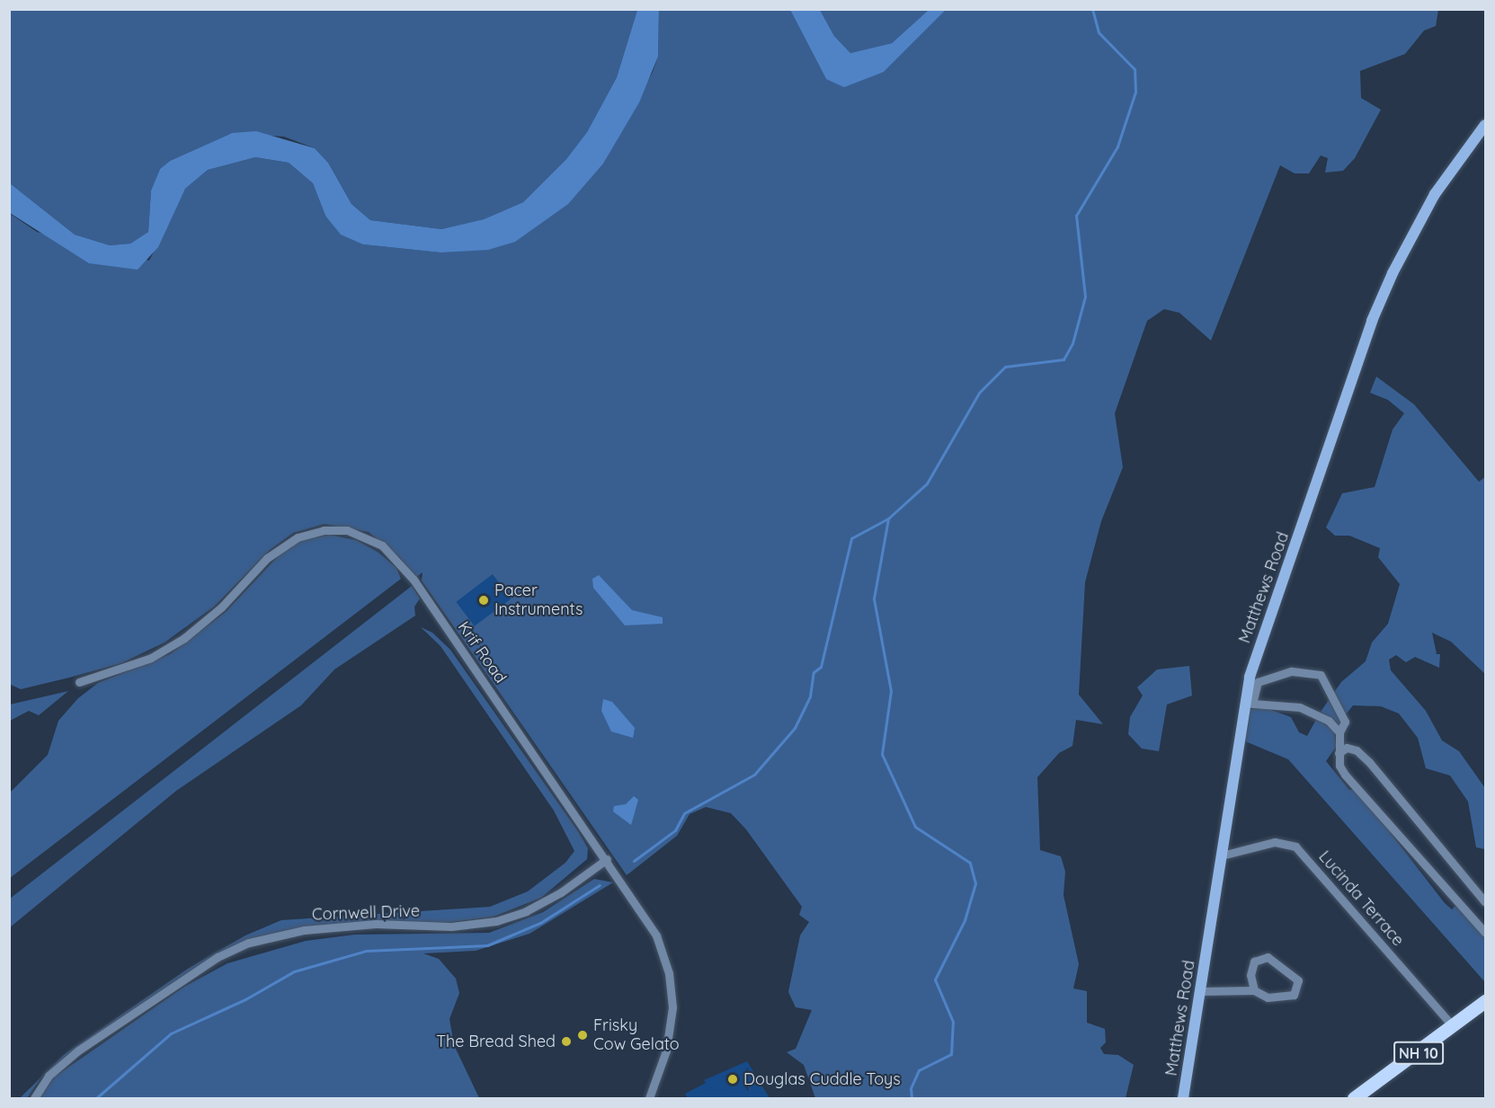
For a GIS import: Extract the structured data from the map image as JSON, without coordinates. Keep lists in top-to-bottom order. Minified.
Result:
{"streets":{"main road":["NH 10"],"street":["Matthews Road","Krif Road","Lucinda Terrace","Cornwell Drive"]},"crossings":[["Matthews Road","Lucinda Terrace"],["Krif Road","Cornwell Drive"],["Lucinda Terrace","NH 10"]],"places":["Pacer Instruments","Frisky Cow Gelato","The Bread Shed","Douglas Cuddle Toys"]}
